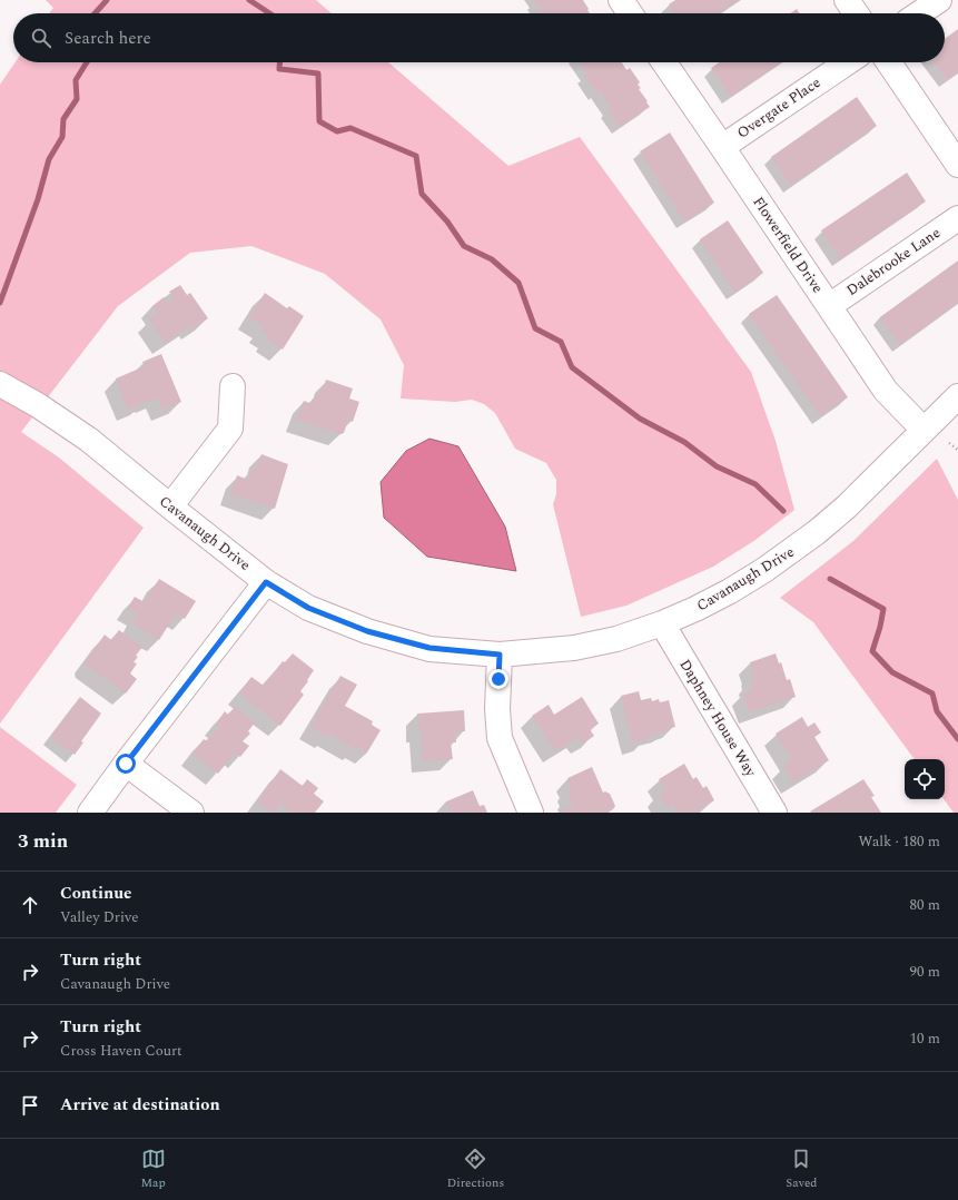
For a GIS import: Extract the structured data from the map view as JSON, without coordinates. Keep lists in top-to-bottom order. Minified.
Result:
{"streets":{"street":["Overgate Place","Flowerfield Drive","Dalebrooke Lane","Cavanaugh Drive","Daphney House Way"]},"crossings":[["Overgate Place","Flowerfield Drive"],["Flowerfield Drive","Dalebrooke Lane"],["Flowerfield Drive","Cavanaugh Drive"],["Cavanaugh Drive","Daphney House Way"]],"page":{"search":"Search here","heading":["3 min","Walk · 180 m"],"list":[["Continue","Valley Drive","80 m"],["Turn right","Cavanaugh Drive","90 m"],["Turn right","Cross Haven Court","10 m"],"Arrive at destination"],"nav":["Map","Directions","Saved"]}}
